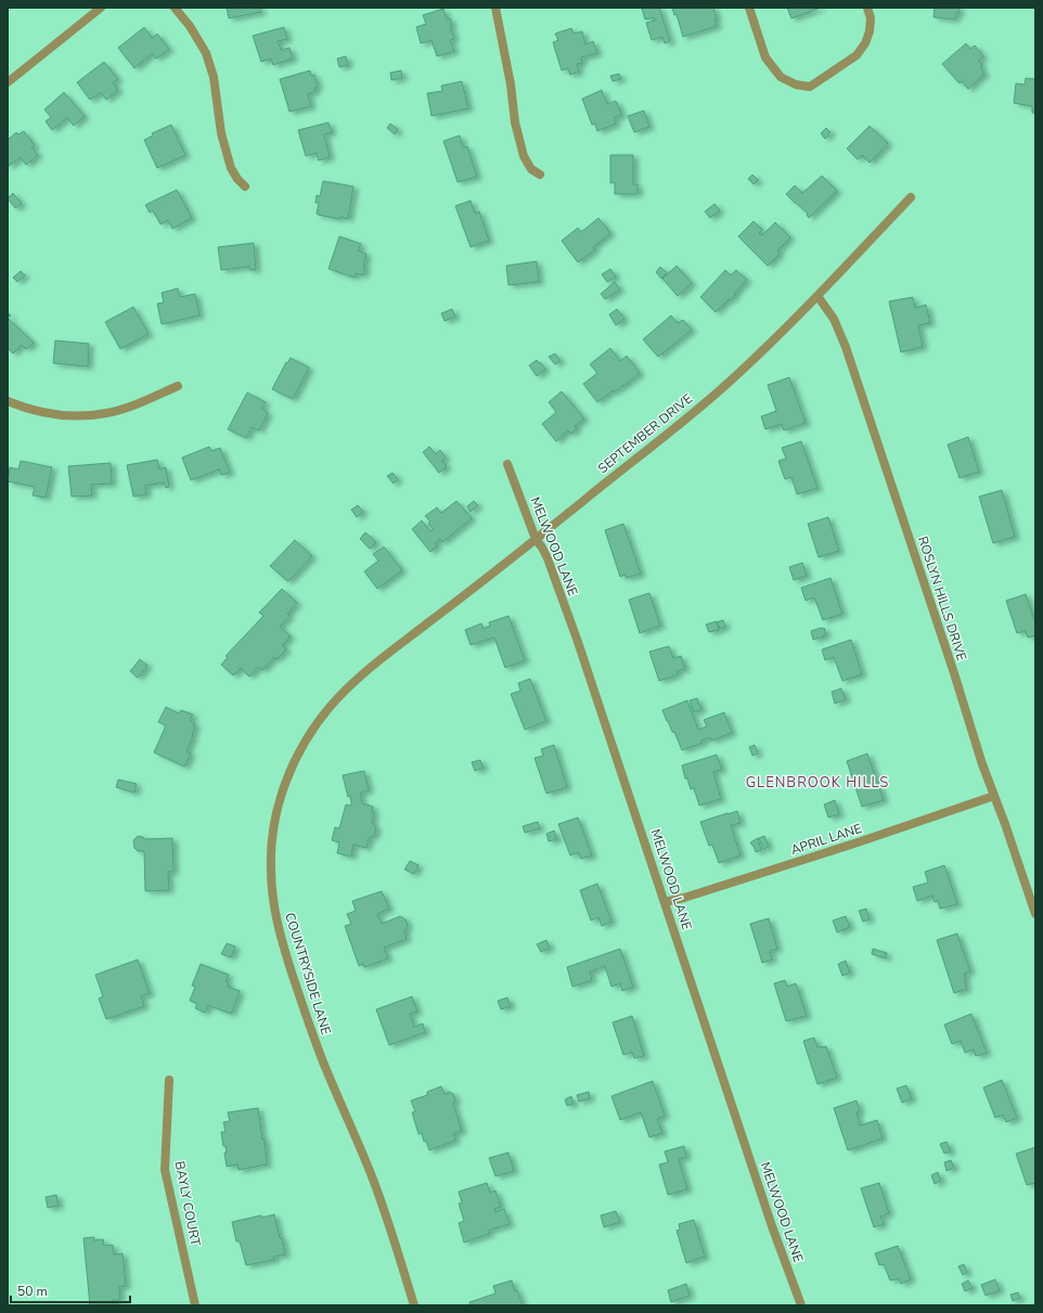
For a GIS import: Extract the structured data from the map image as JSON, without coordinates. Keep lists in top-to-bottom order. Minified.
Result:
{"streets":{"street":["SEPTEMBER DRIVE","MELWOOD LANE","ROSLYN HILLS DRIVE","APRIL LANE","COUNTRYSIDE LANE","BAYLY COURT"]},"crossings":[["SEPTEMBER DRIVE","MELWOOD LANE"],["SEPTEMBER DRIVE","ROSLYN HILLS DRIVE"],["SEPTEMBER DRIVE","COUNTRYSIDE LANE"],["MELWOOD LANE","APRIL LANE"],["ROSLYN HILLS DRIVE","APRIL LANE"]],"districts":["GLENBROOK HILLS"],"scale_bar":"50 m"}
